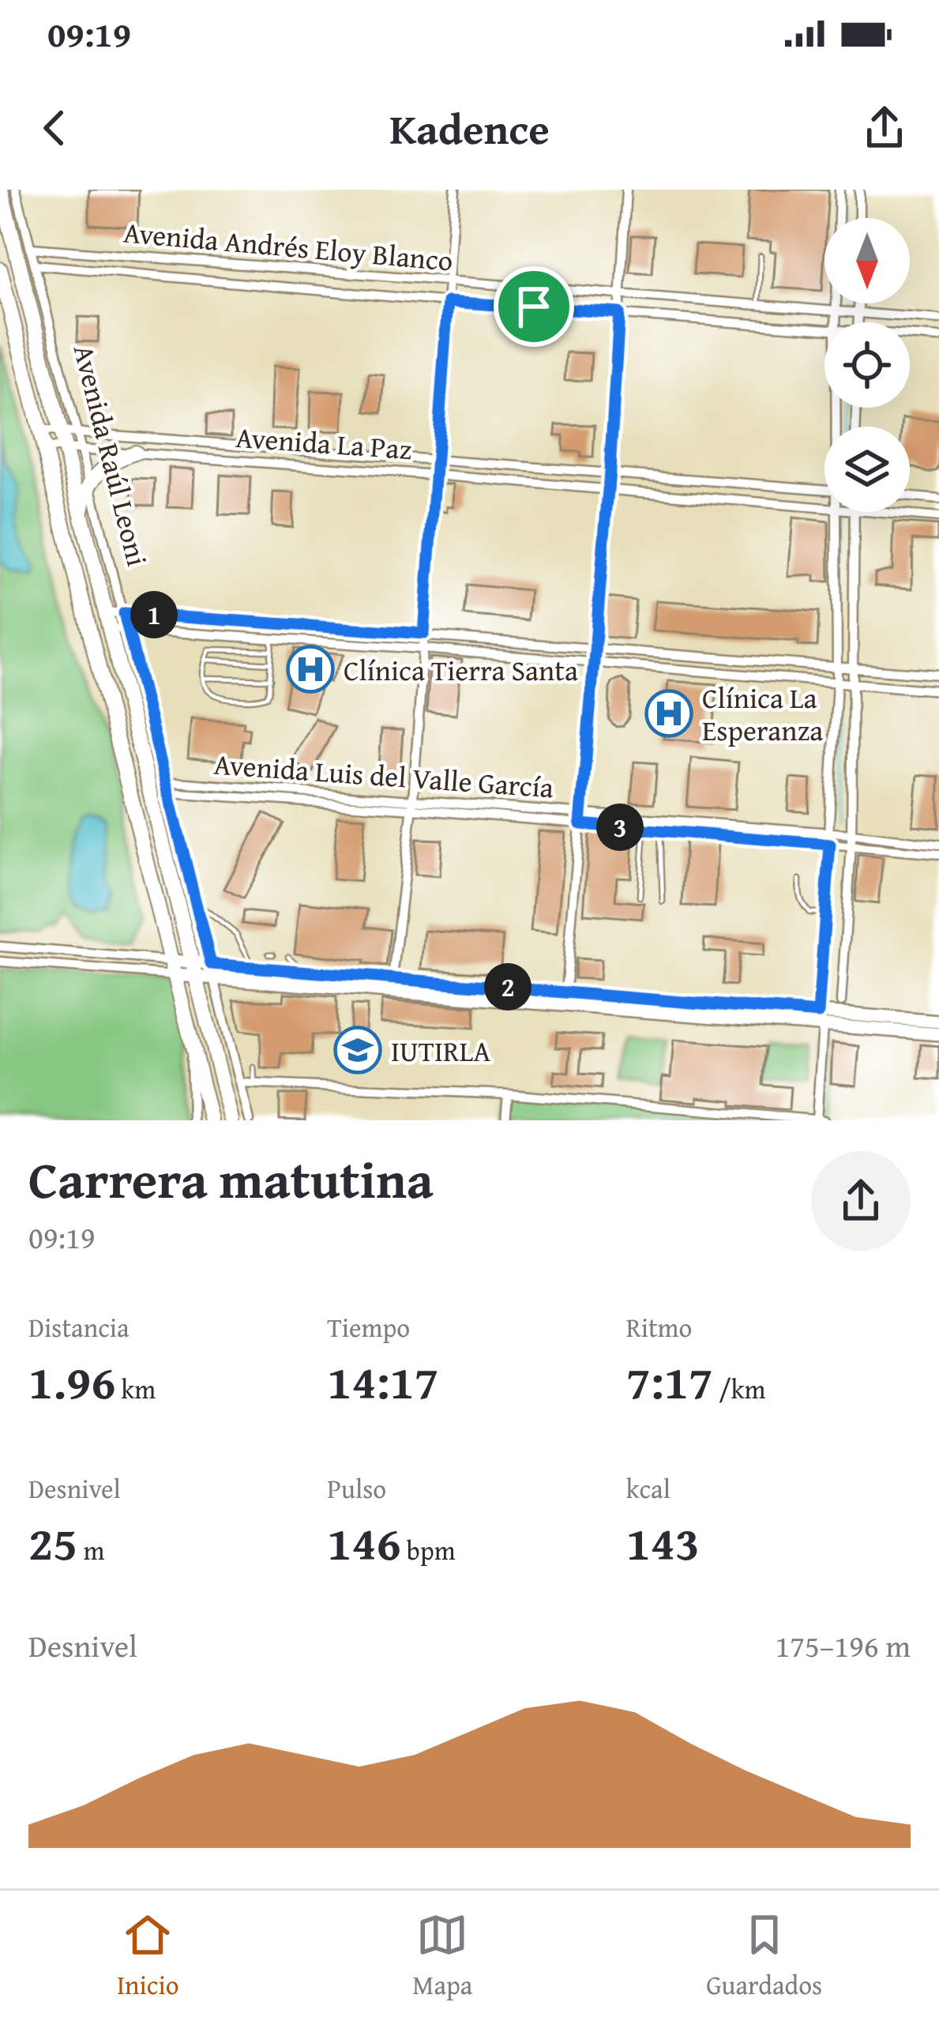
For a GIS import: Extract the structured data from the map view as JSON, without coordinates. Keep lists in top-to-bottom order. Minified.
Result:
{"streets":{"highway":["Avenida Raúl Leoni"],"street":["Avenida Andrés Eloy Blanco","Avenida La Paz","Avenida Luis del Valle García"]},"crossings":[["Avenida Andrés Eloy Blanco","Avenida Raúl Leoni"],["Avenida La Paz","Avenida Raúl Leoni"],["Avenida Raúl Leoni","Avenida Luis del Valle García"]],"places":{"hospital":["Clínica Tierra Santa","Clínica La Esperanza"],"school or university":["IUTIRLA"]},"north":"bottom","page":{"status":"09:19","header":"Kadence","pins":["1","3","2"],"heading":["Carrera matutina","09:19"],"stats":[["Distancia","1.96 km"],["Tiempo","14:17"],["Ritmo","7:17 /km"],["Desnivel","25 m"],["Pulso","146 bpm"],["kcal","143"]],"chart":["Desnivel","175–196 m"],"tabs":["Inicio","Mapa","Guardados"]}}
